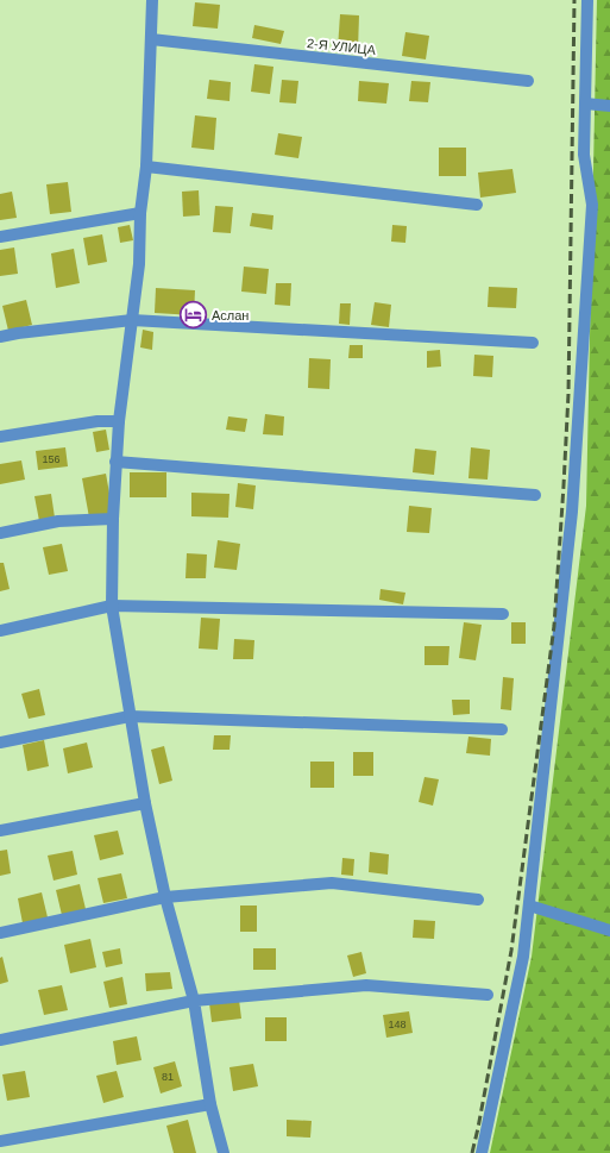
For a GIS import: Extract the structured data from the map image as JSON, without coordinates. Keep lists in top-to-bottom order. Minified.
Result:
{"streets":{"street":["2-Я УЛИЦА"]},"places":{"hotel":["Аслан"]},"house_numbers":["156","148","81"]}
